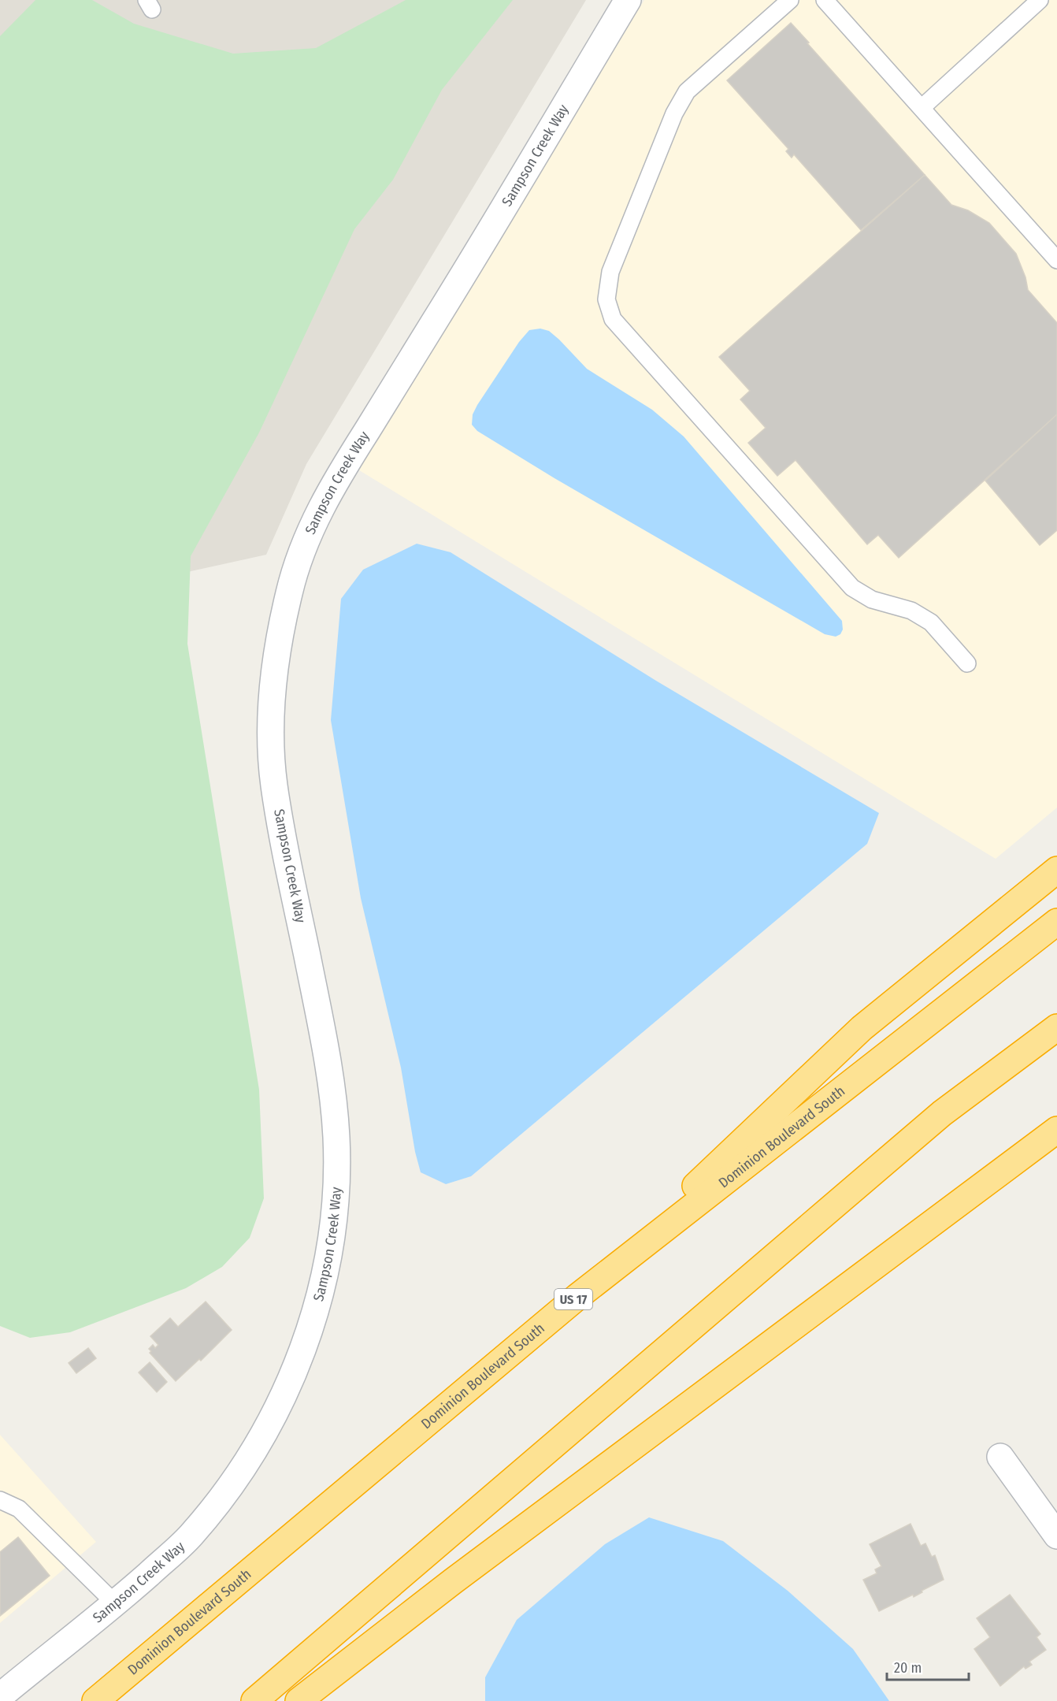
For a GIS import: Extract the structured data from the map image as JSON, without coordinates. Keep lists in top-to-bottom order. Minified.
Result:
{"streets":{"highway":["Dominion Boulevard South","US 17"],"street":["Sampson Creek Way"]},"scale_bar":"20 m"}
